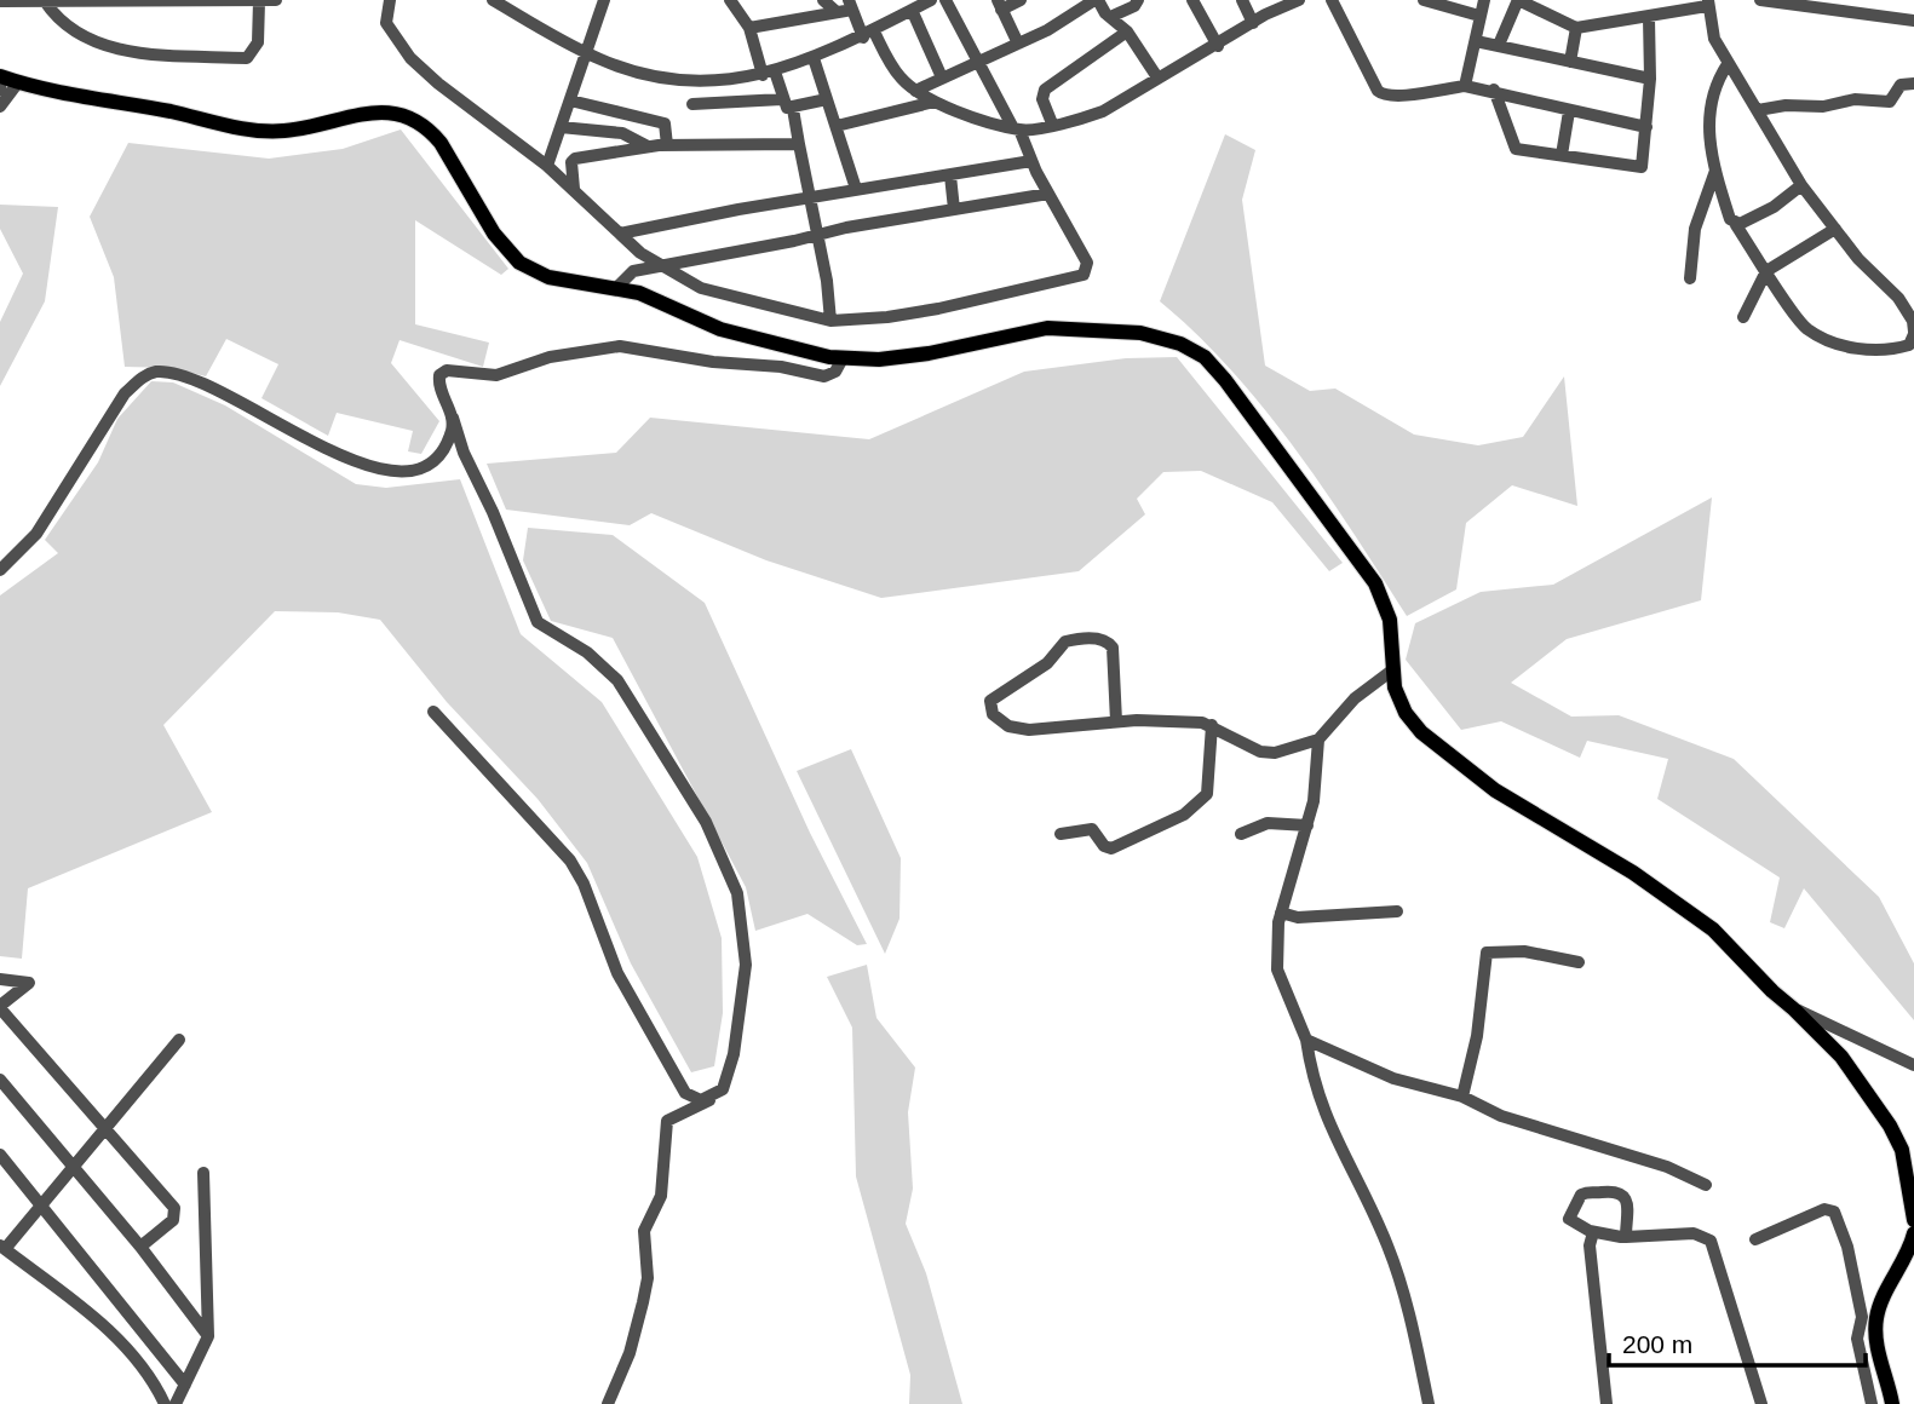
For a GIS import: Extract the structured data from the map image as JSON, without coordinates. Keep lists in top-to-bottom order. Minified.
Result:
{"scale_bar":"200 m"}
